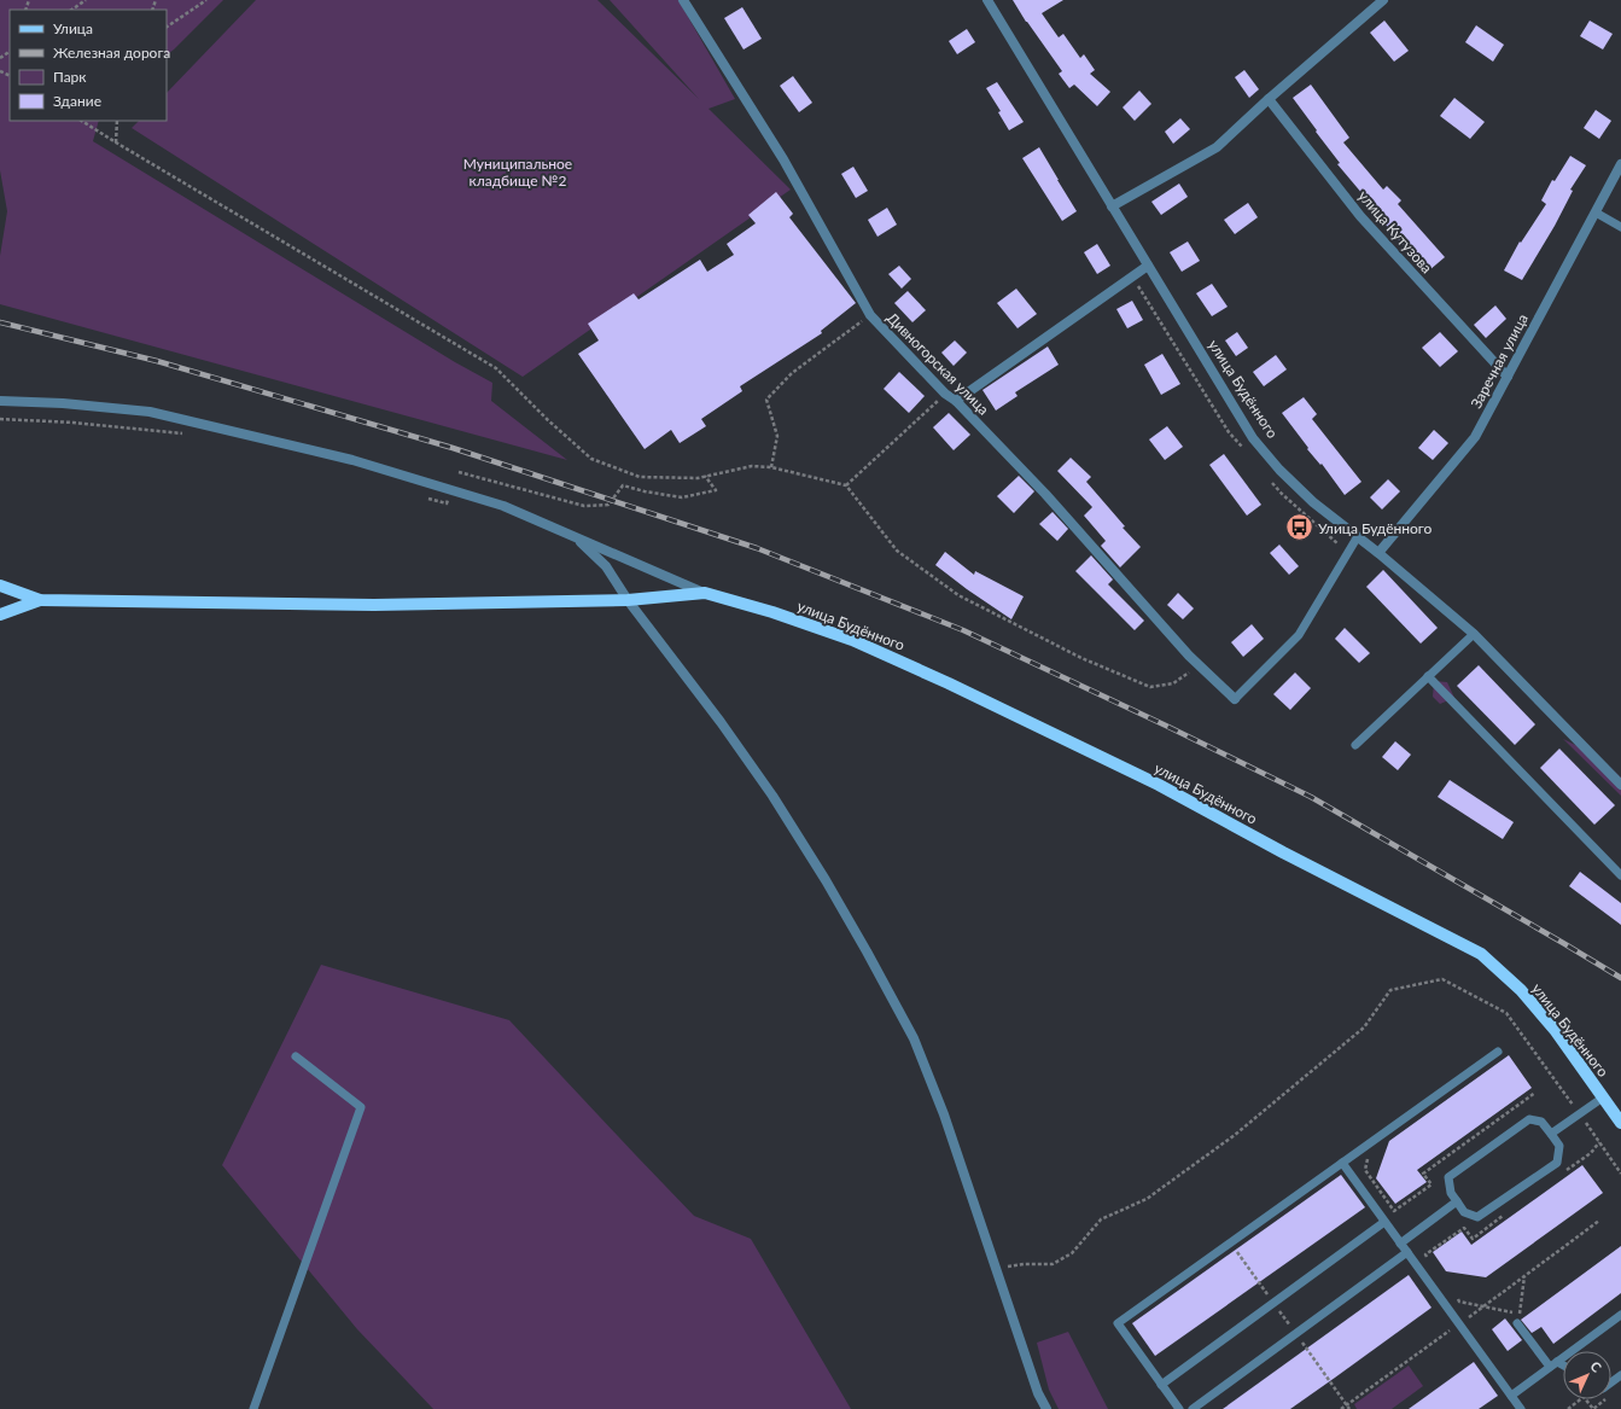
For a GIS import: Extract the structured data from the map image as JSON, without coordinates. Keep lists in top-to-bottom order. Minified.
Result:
{"streets":{"main road":["улица Будённого"],"street":["улица Кутузова","Заречная улица","Дивногорская улица"]},"crossings":[["улица Кутузова","Заречная улица"],["Заречная улица","улица Будённого"]],"parks":["Муниципальное кладбище №2"],"places":{"bus stop":["Улица Будённого"]},"legend":["Улица","Железная дорога","Парк","Здание"],"north":"top right"}
